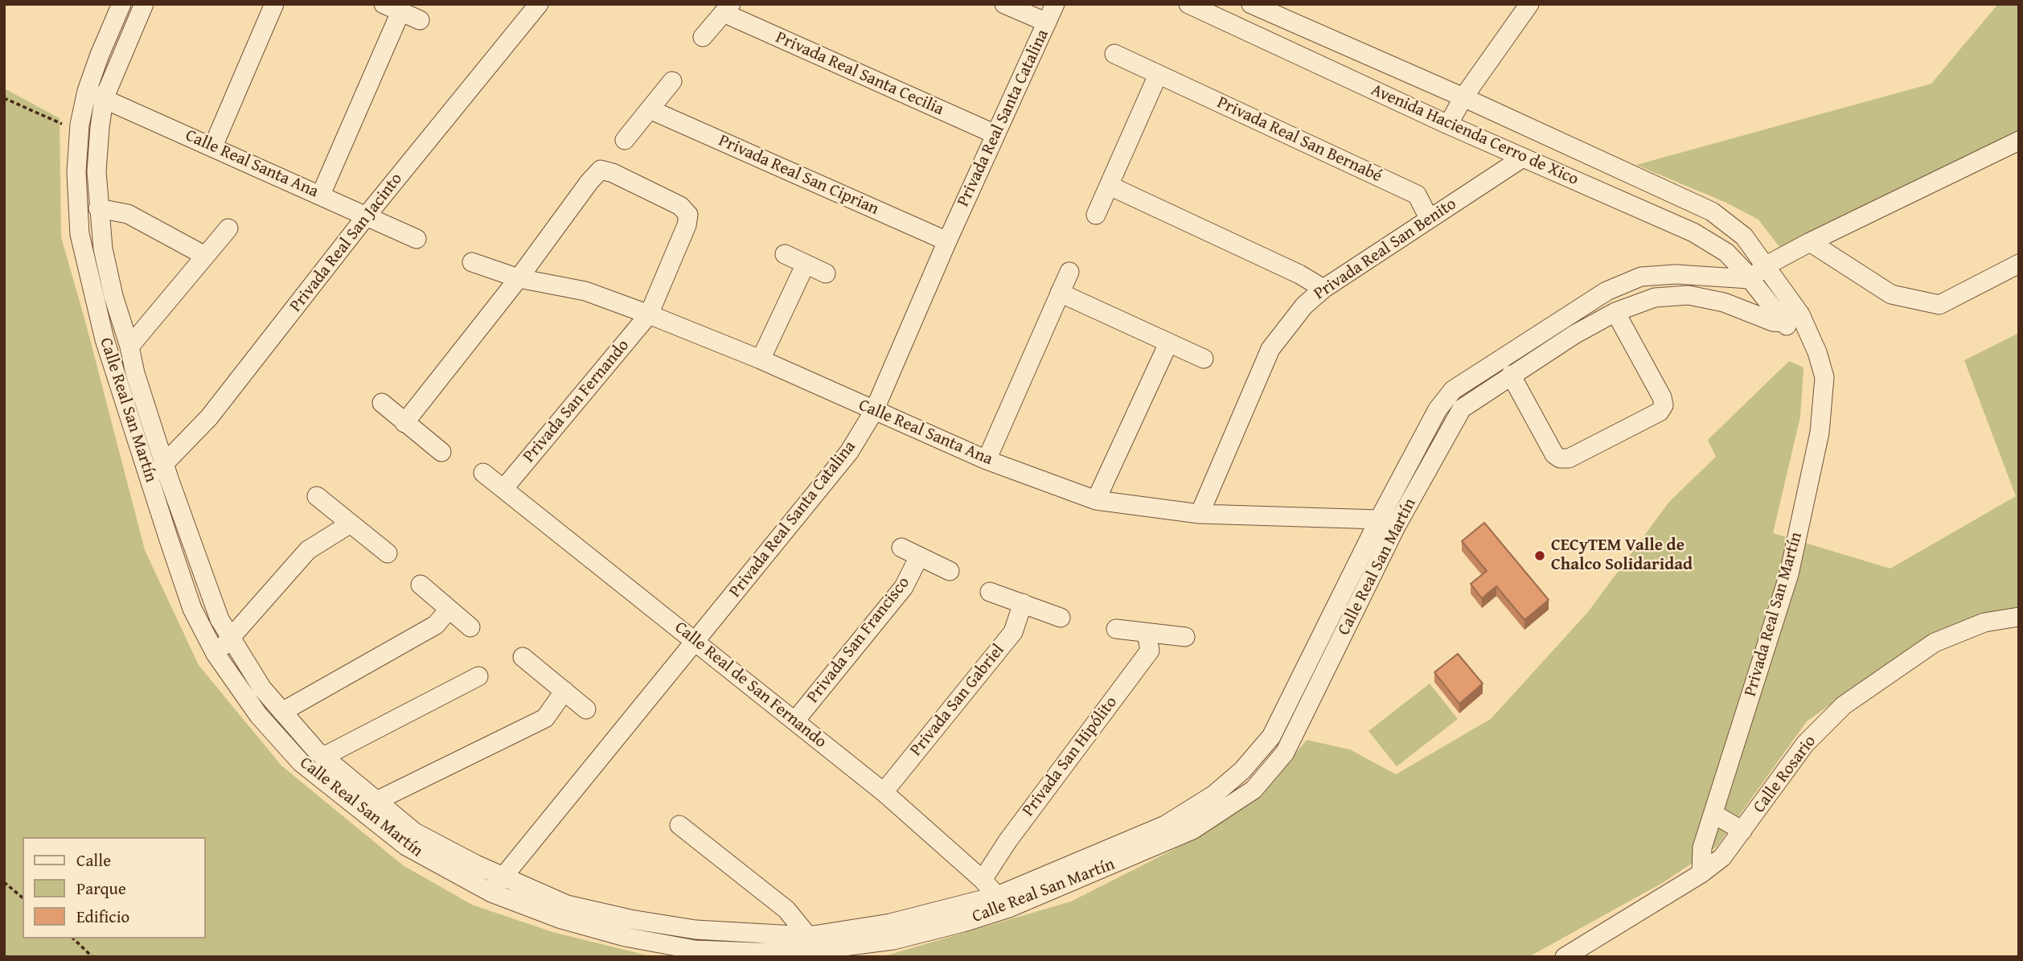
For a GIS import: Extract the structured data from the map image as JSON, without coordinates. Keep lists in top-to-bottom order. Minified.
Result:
{"streets":{"street":["Privada Real Santa Cecilia","Privada Real Santa Catalina","Avenida Hacienda Cerro de Xico","Privada Real San Bernabé","Calle Real Santa Ana","Privada Real San Ciprian","Privada Real San Jacinto","Privada Real San Benito","Privada San Fernando","Calle Real San Martín","Privada Real San Martín","Privada San Francisco","Calle Real de San Fernando","Privada San Gabriel","Privada San Hipólito","Calle Rosario"]},"crossings":[["Privada Real Santa Cecilia","Privada Real Santa Catalina"],["Privada Real Santa Catalina","Calle Real Santa Ana"],["Privada Real Santa Catalina","Privada Real San Ciprian"],["Privada Real Santa Catalina","Calle Real San Martín"],["Privada Real Santa Catalina","Calle Real de San Fernando"],["Avenida Hacienda Cerro de Xico","Privada Real San Benito"],["Avenida Hacienda Cerro de Xico","Calle Real San Martín"],["Avenida Hacienda Cerro de Xico","Privada Real San Martín"],["Privada Real San Bernabé","Privada Real San Benito"],["Calle Real Santa Ana","Privada Real San Jacinto"],["Calle Real Santa Ana","Privada Real San Benito"],["Calle Real Santa Ana","Privada San Fernando"],["Calle Real Santa Ana","Calle Real San Martín"],["Privada Real San Jacinto","Calle Real San Martín"],["Privada San Fernando","Calle Real de San Fernando"],["Calle Real San Martín","Calle Real de San Fernando"],["Privada Real San Martín","Calle Rosario"],["Privada San Francisco","Calle Real de San Fernando"],["Calle Real de San Fernando","Privada San Gabriel"],["Calle Real de San Fernando","Privada San Hipólito"]],"places":["CECyTEM Valle de Chalco Solidaridad"],"legend":["Calle","Parque","Edificio"]}
